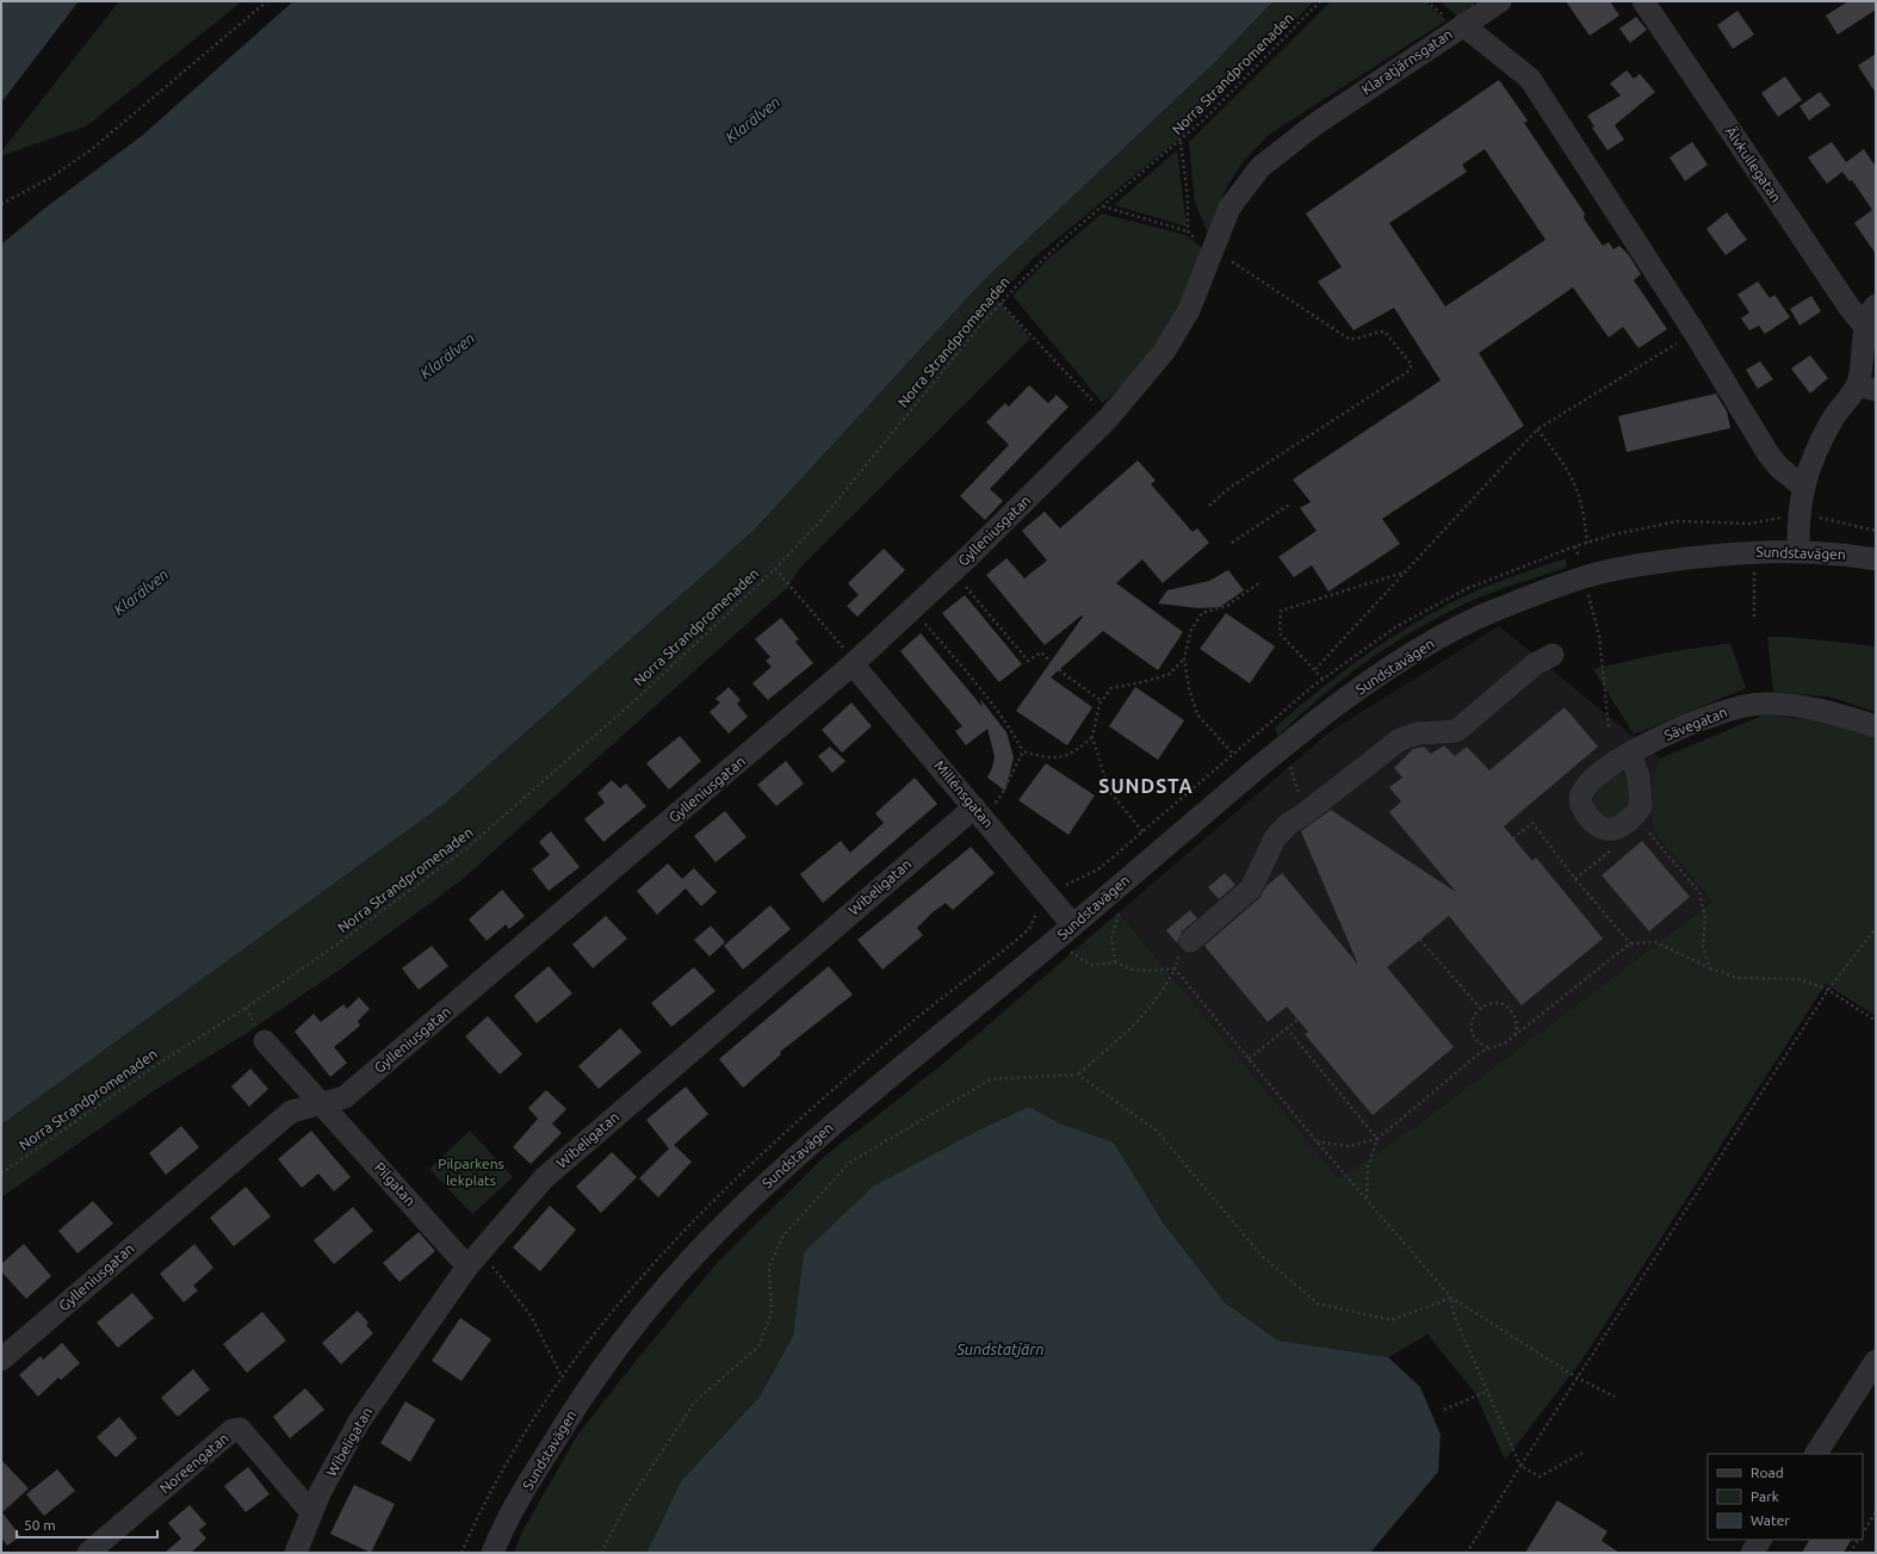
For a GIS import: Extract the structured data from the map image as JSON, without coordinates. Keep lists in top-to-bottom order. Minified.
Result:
{"streets":{"street":["Klaratjärnsgatan","Älvkullegatan","Gylleniusgatan","Sundstavägen","Sävegatan","Millénsgatan","Wibeligatan","Pilgatan","Noreengatan"],"path":["Norra Strandpromenaden"]},"crossings":[["Klaratjärnsgatan","Gylleniusgatan"],["Gylleniusgatan","Millénsgatan"],["Gylleniusgatan","Pilgatan"],["Sundstavägen","Millénsgatan"],["Millénsgatan","Wibeligatan"],["Wibeligatan","Pilgatan"],["Wibeligatan","Noreengatan"]],"districts":["SUNDSTA"],"water":["Klarälven","Sundstatjärn"],"parks":["Pilparkens lekplats"],"legend":["Road","Park","Water"],"scale_bar":"50 m"}
